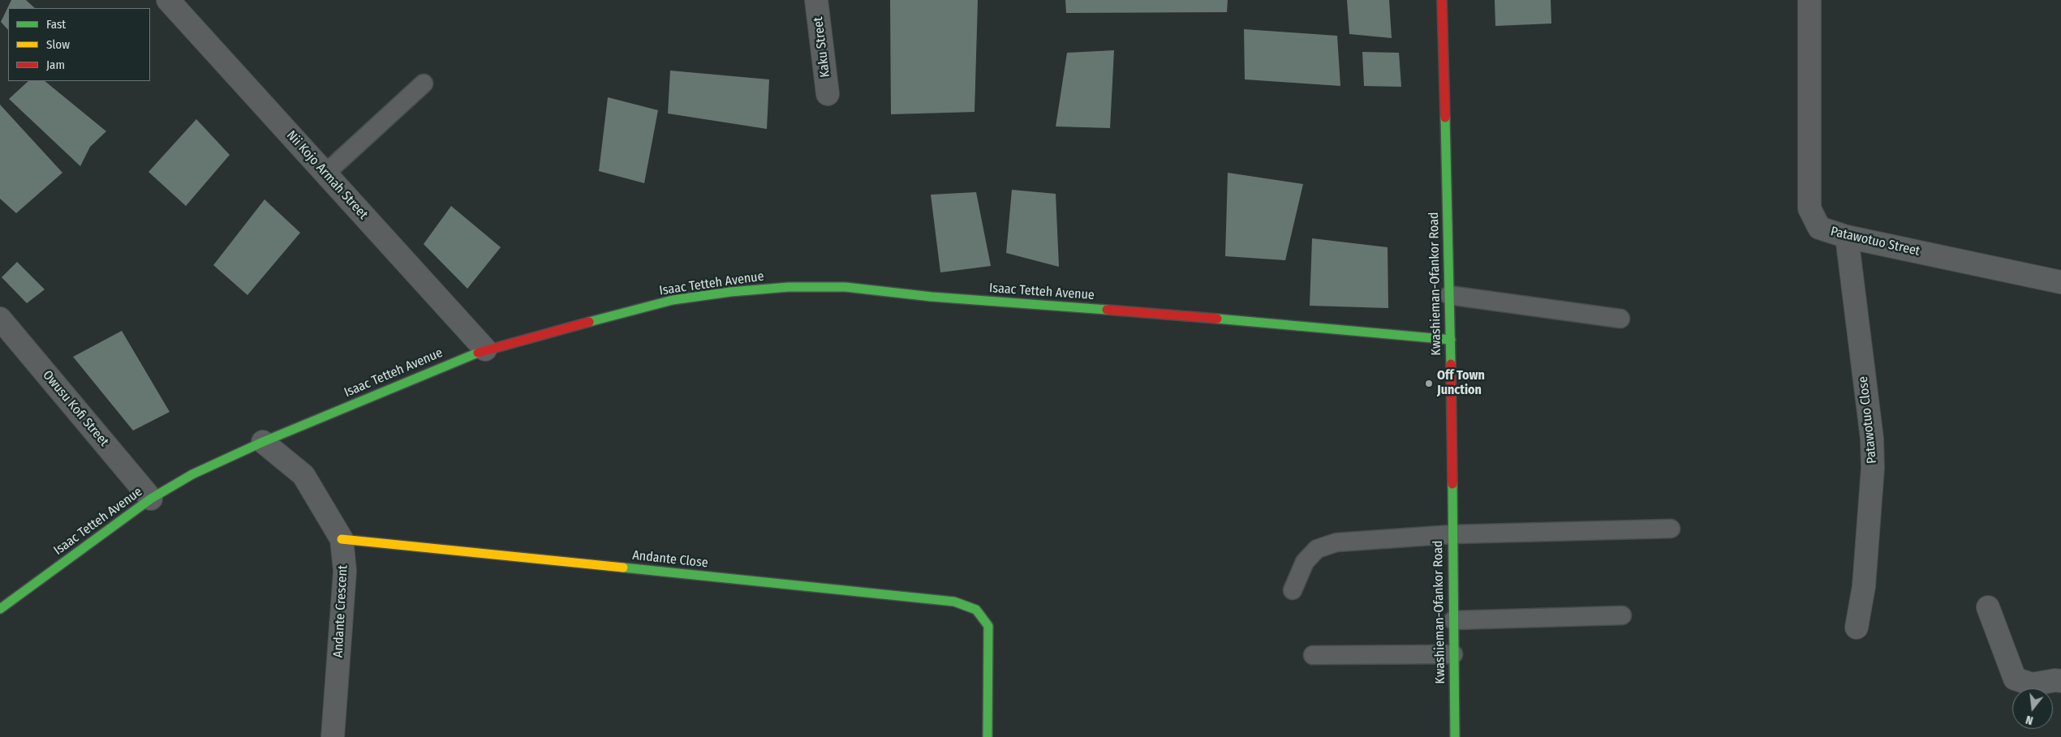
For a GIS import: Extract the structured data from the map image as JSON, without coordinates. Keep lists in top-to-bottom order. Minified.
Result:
{"streets":{"street":["Kaku Street","Nii Kojo Armah Street","Patawotuo Street","Isaac Tetteh Avenue","Kwashieman-Ofankor Road","Owusu Kofi Street","Patawotuo Close","Andante Close","Andante Crescent"]},"crossings":[["Nii Kojo Armah Street","Isaac Tetteh Avenue"],["Patawotuo Street","Patawotuo Close"],["Isaac Tetteh Avenue","Kwashieman-Ofankor Road"],["Isaac Tetteh Avenue","Owusu Kofi Street"],["Isaac Tetteh Avenue","Andante Crescent"],["Andante Close","Andante Crescent"]],"places":["Off Town Junction"],"legend":["Fast","Slow","Jam"],"north":"bottom"}
